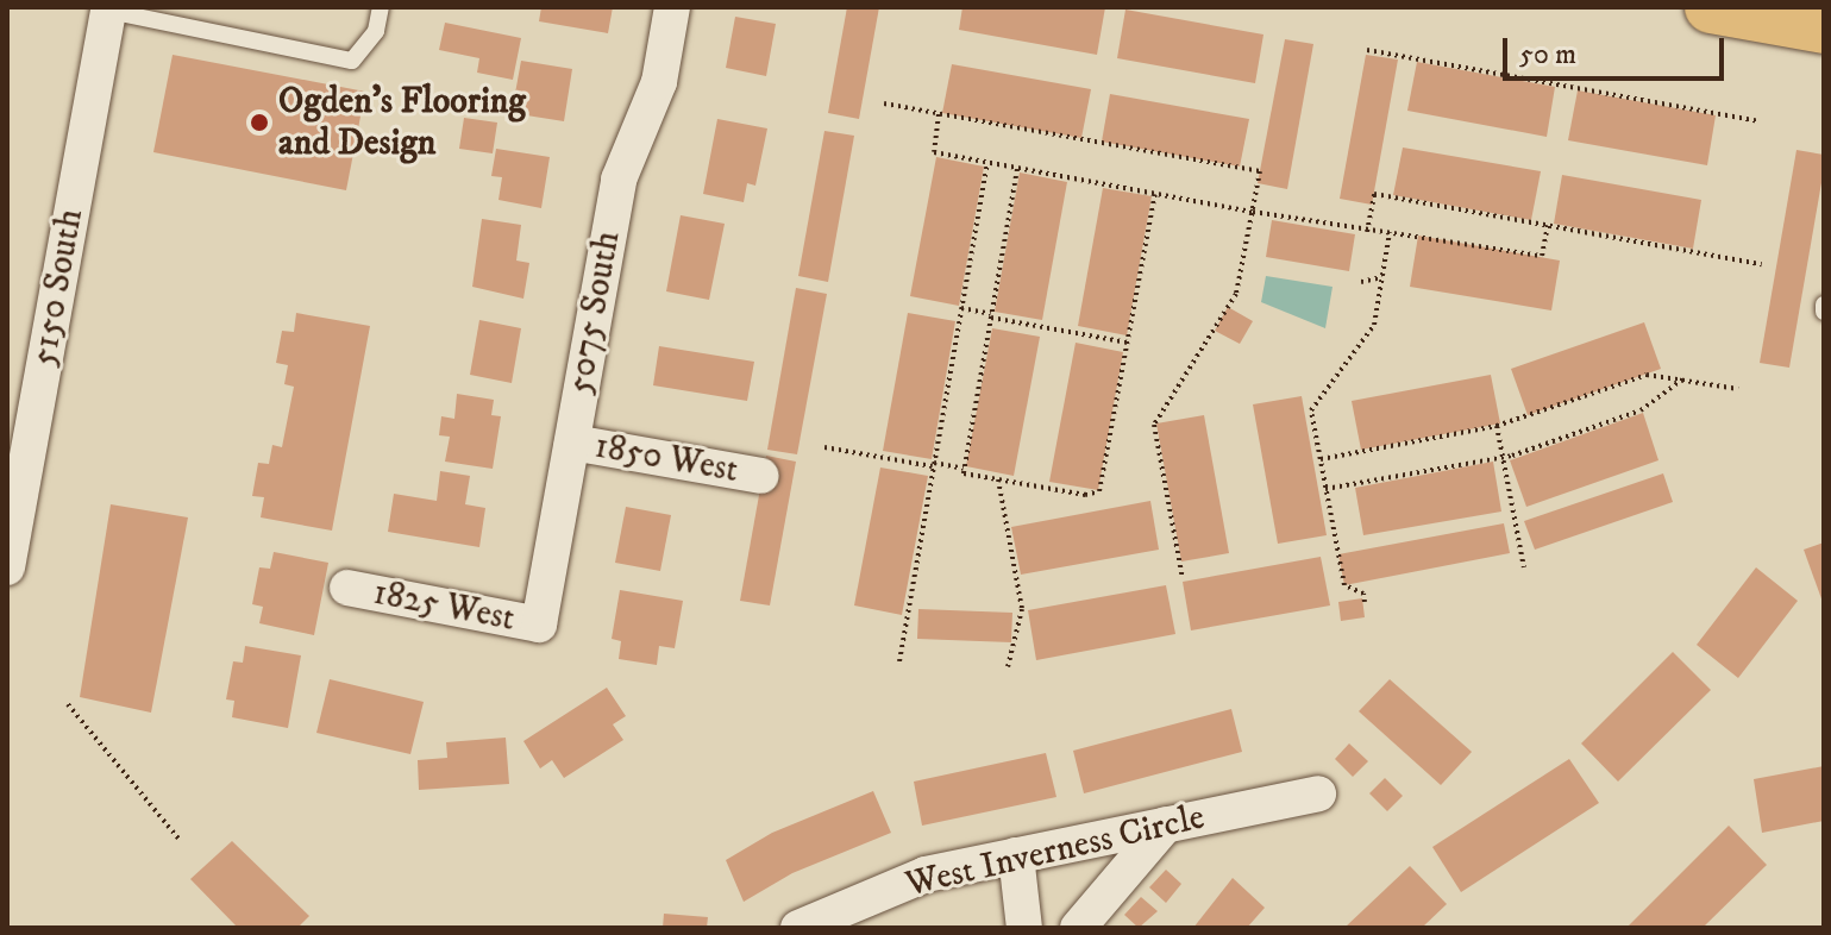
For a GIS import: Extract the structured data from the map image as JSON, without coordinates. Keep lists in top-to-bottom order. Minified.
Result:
{"streets":{"street":["5150 South","5075 South","1850 West","1825 West","West Inverness Circle"]},"crossings":[["5075 South","1850 West"],["5075 South","1825 West"]],"places":["Ogden's Flooring and Design"],"scale_bar":"50 m"}
